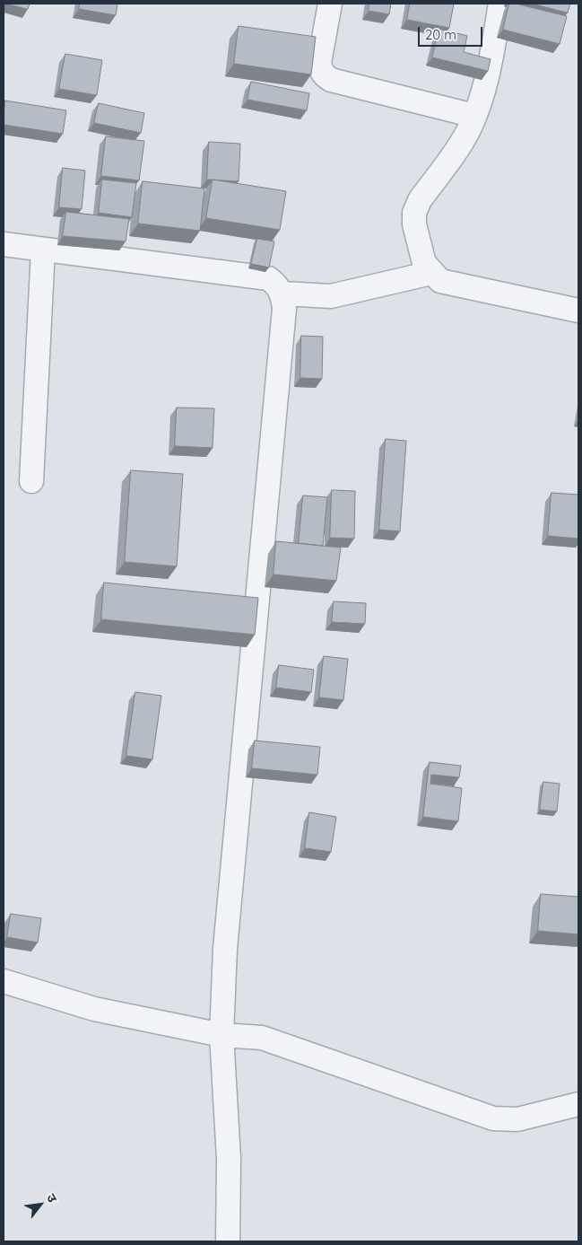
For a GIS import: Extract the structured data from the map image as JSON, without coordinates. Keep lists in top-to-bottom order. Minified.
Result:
{"scale_bar":"20 m","north":"top right"}
